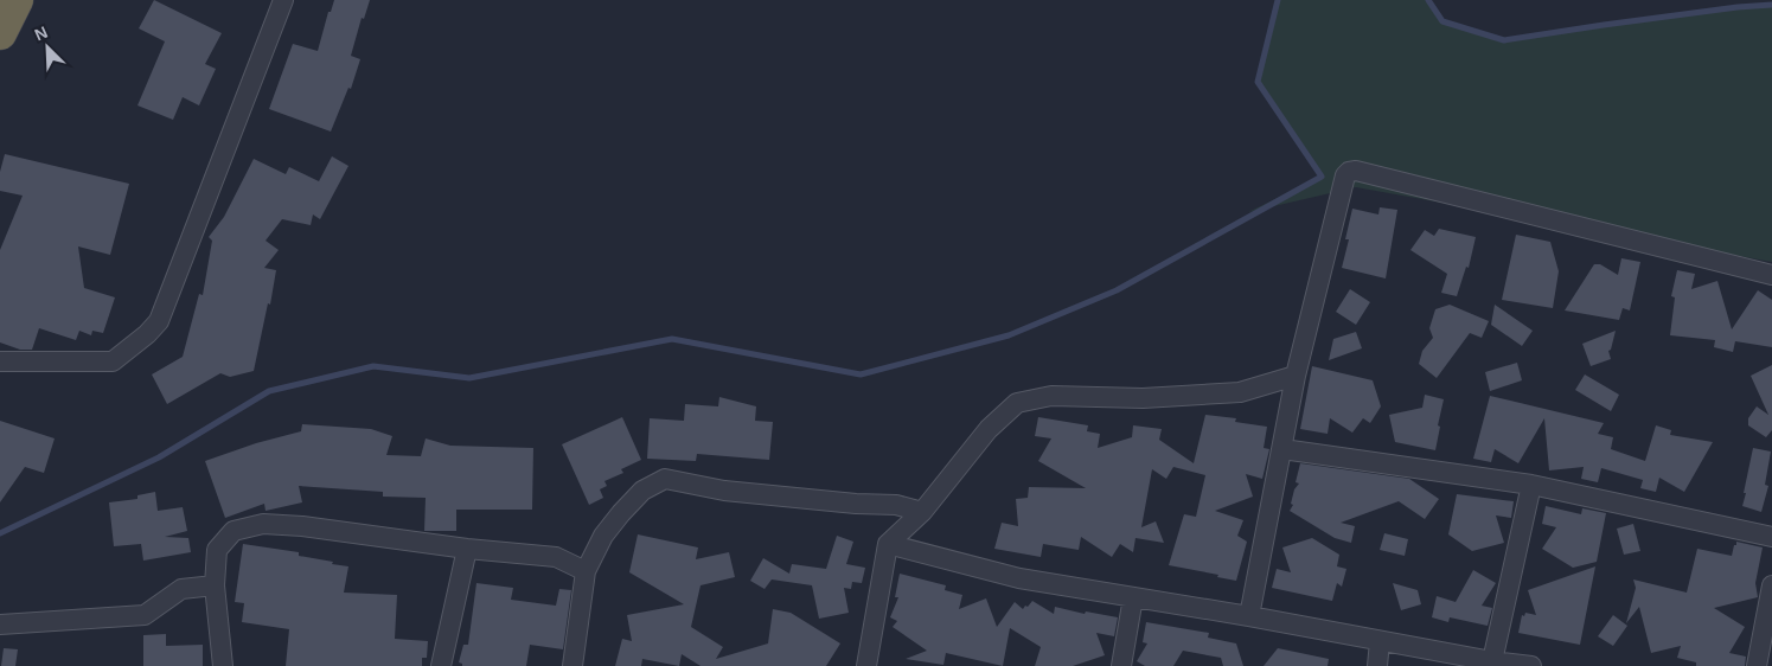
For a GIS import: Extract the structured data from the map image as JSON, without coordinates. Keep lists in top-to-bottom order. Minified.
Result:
{"north":"top left"}
